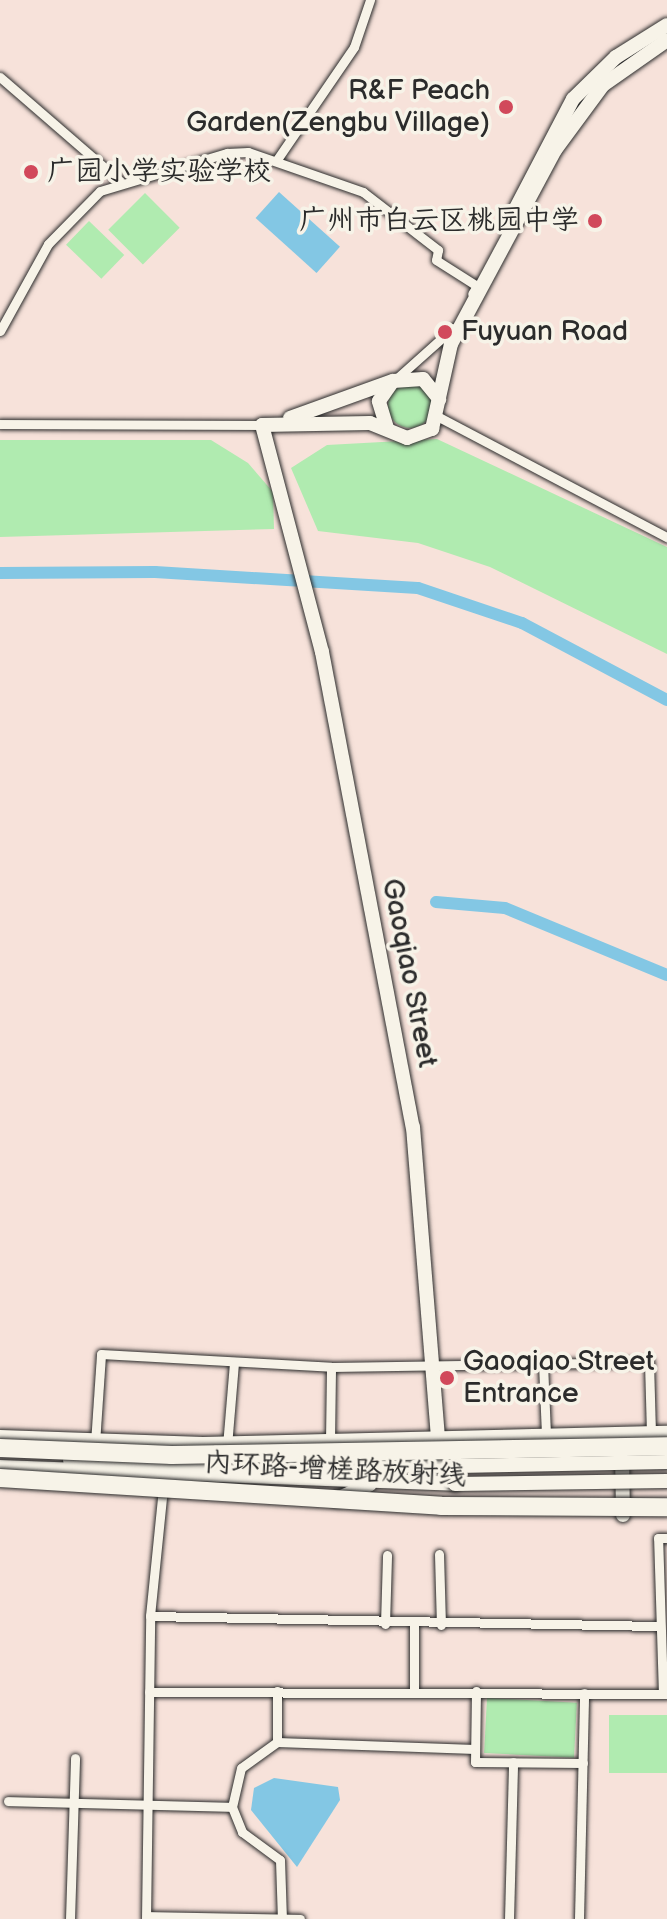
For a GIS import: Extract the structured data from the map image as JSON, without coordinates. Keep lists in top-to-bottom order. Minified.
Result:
{"streets":{"highway":["内环路-增槎路放射线"],"street":["Gaoqiao Street"]},"places":["R&F Peach Garden(Zengbu Village)","广园小学实验学校","广州市白云区桃园中学","Fuyuan Road","Gaoqiao Street Entrance"]}
